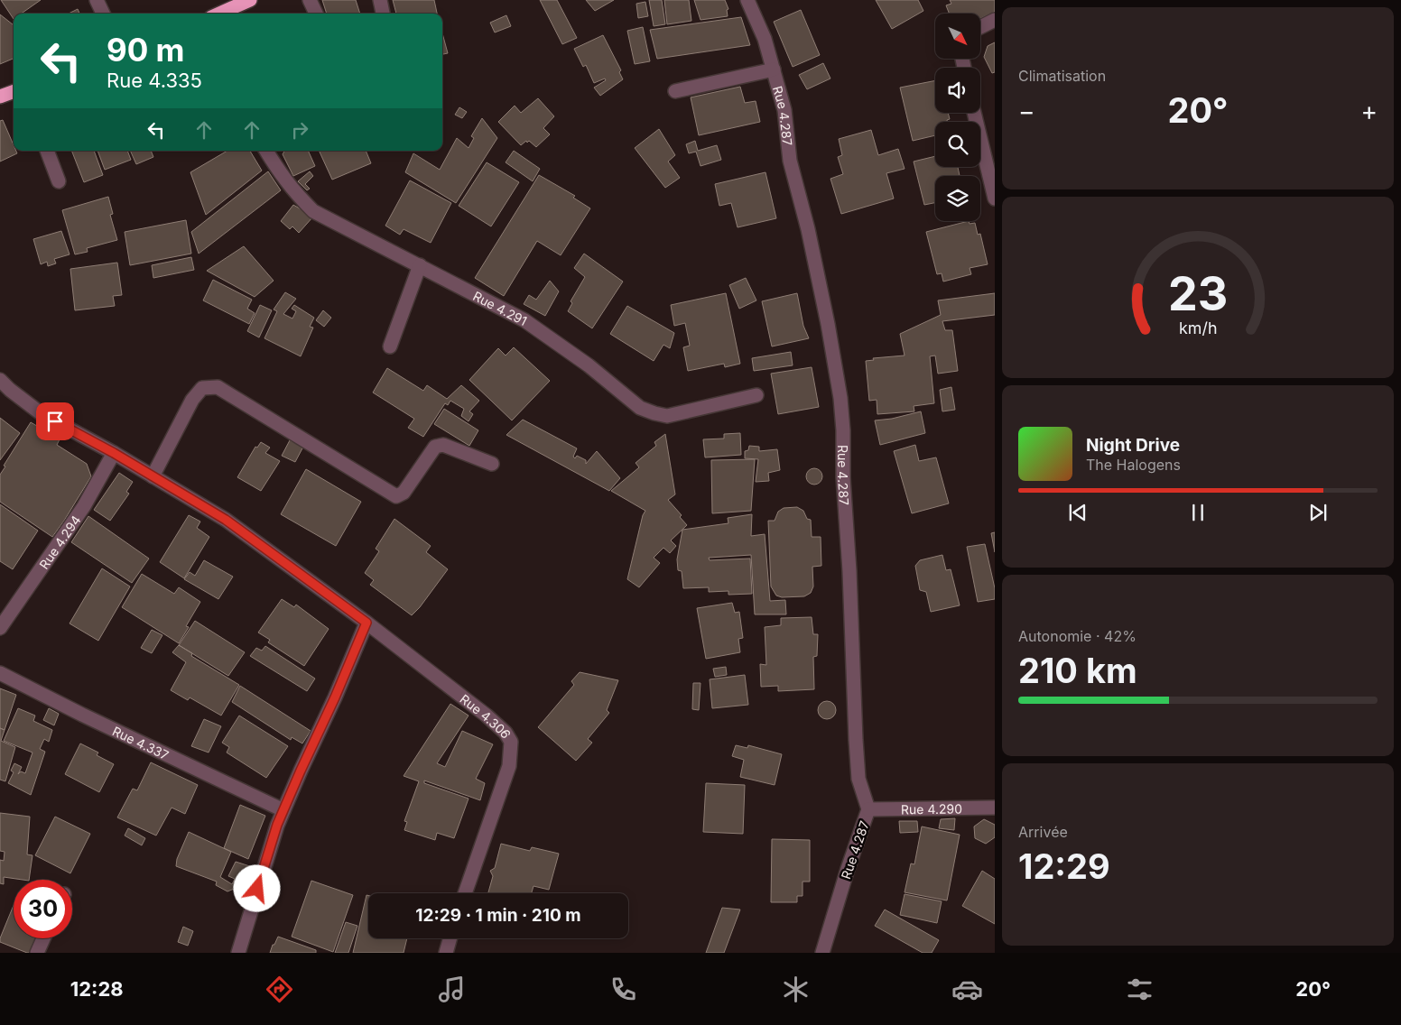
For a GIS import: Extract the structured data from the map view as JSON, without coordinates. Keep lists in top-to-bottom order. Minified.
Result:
{"streets":{"street":["Rue 4.287","Rue 4.291","Rue 4.294","Rue 4.306","Rue 4.337","Rue 4.290"]},"crossings":[["Rue 4.287","Rue 4.290"],["Rue 4.294","Rue 4.306"]],"north":"bottom right","page":{"tile":["Climatisation",["Autonomie · 42%","210 km"],["Arrivée","12:29"]],"turn":["90 m","Rue 4.335"],"heat":["−","20°","+"],"song":["Night Drive","The Halogens"],"limit":"30","trip":"12:29 · 1 min · 210 m","tabs":["12:28","20°"],"gauge":["23","km/h"]}}
